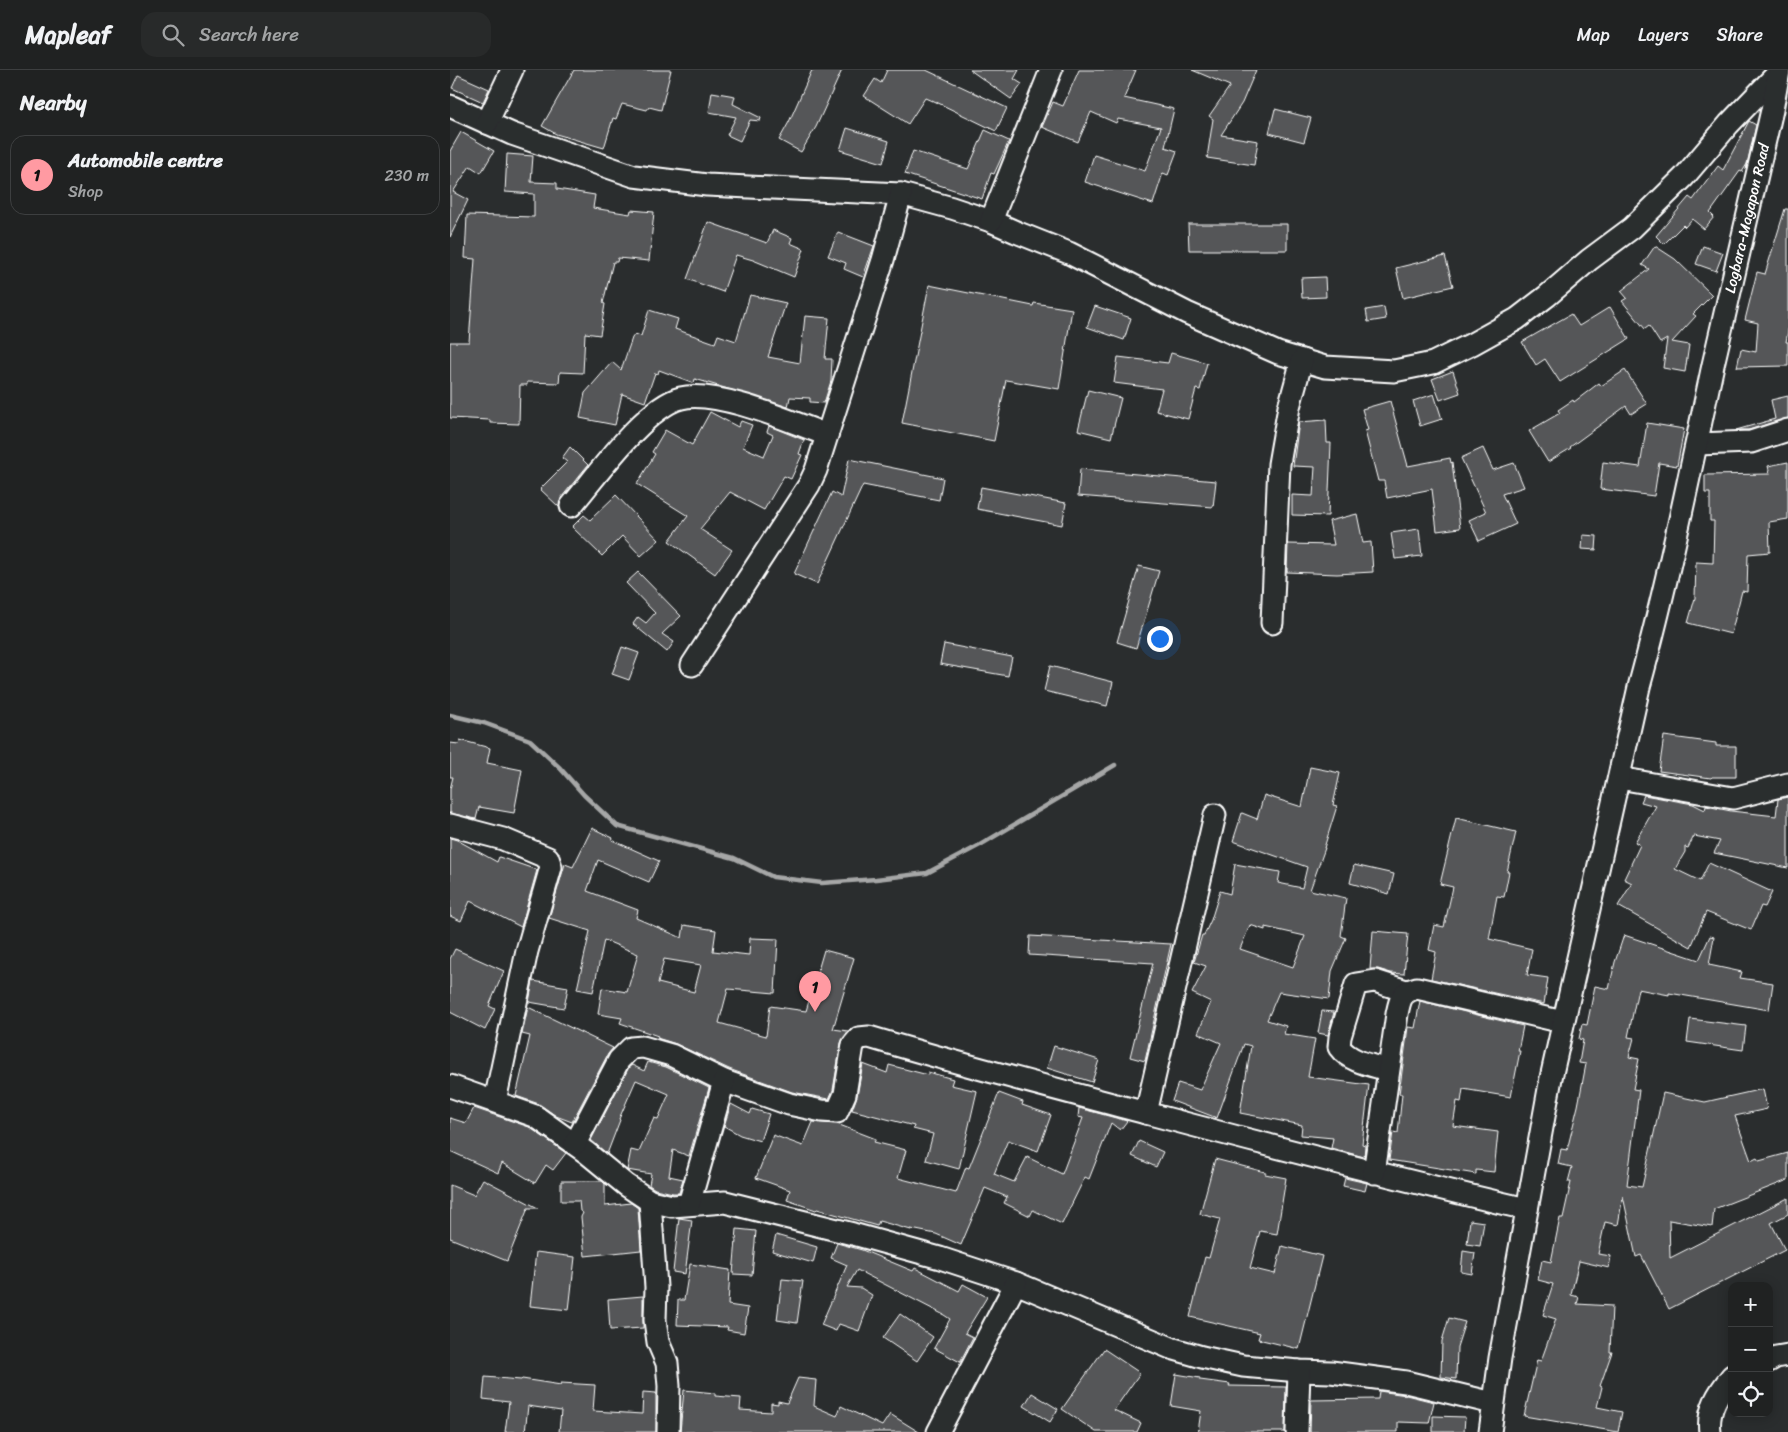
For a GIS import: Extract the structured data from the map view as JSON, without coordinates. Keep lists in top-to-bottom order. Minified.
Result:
{"streets":{"street":["Logbara-Magapon Road"]},"page":{"header":"Mapleaf","search":"Search here","nav":["Map","Layers","Share"],"heading":"Nearby","list":[{"mark":"1","name":"Automobile centre","note":"Shop","value":"230 m"}],"pins":"1","map_buttons":["+","−"]}}
